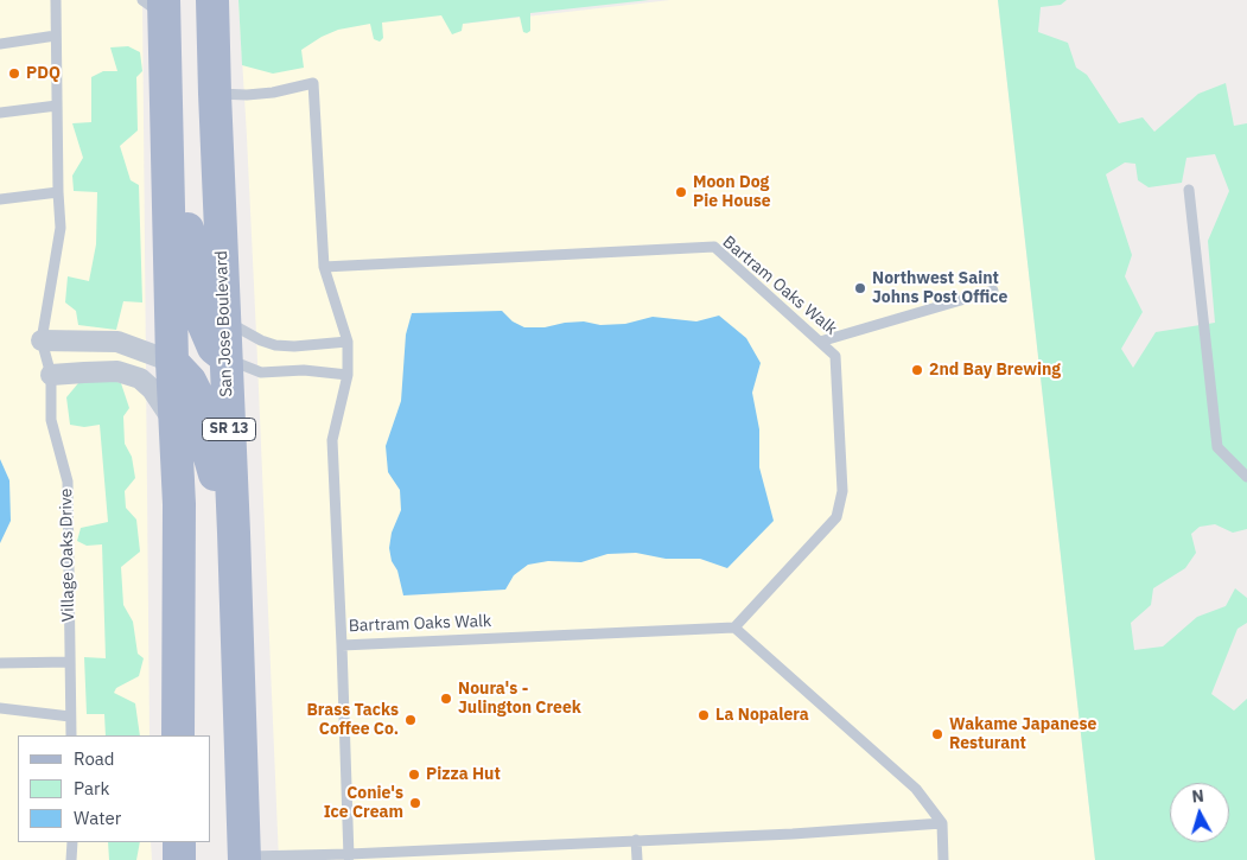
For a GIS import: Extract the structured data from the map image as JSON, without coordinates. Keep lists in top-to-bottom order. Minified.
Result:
{"streets":{"main road":["San Jose Boulevard","SR 13"],"lane":["Bartram Oaks Walk","Village Oaks Drive"]},"places":["PDQ","Moon Dog Pie House","Northwest Saint Johns Post Office","2nd Bay Brewing","Noura's - Julington Creek","La Nopalera","Brass Tacks Coffee Co.","Wakame Japanese Resturant","Pizza Hut","Conie's Ice Cream"],"legend":["Road","Park","Water"],"north":"top"}
